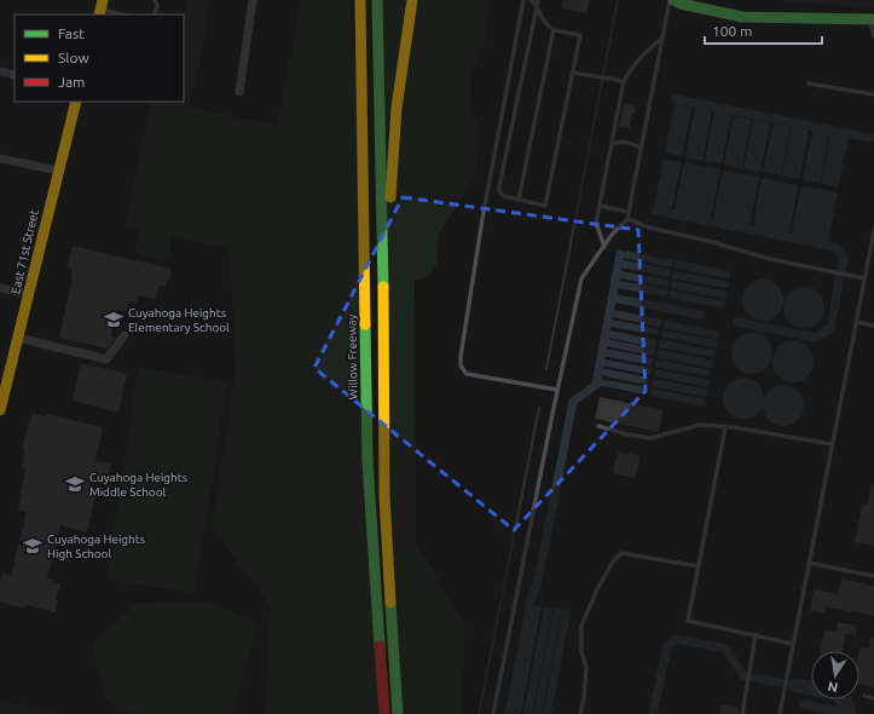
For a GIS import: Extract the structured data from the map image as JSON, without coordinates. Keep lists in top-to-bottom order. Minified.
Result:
{"streets":{"main road":["East 71st Street","Willow Freeway"]},"places":{"school or university":["Cuyahoga Heights Elementary School","Cuyahoga Heights Middle School","Cuyahoga Heights High School"]},"legend":["Fast","Slow","Jam"],"scale_bar":"100 m","north":"bottom"}
